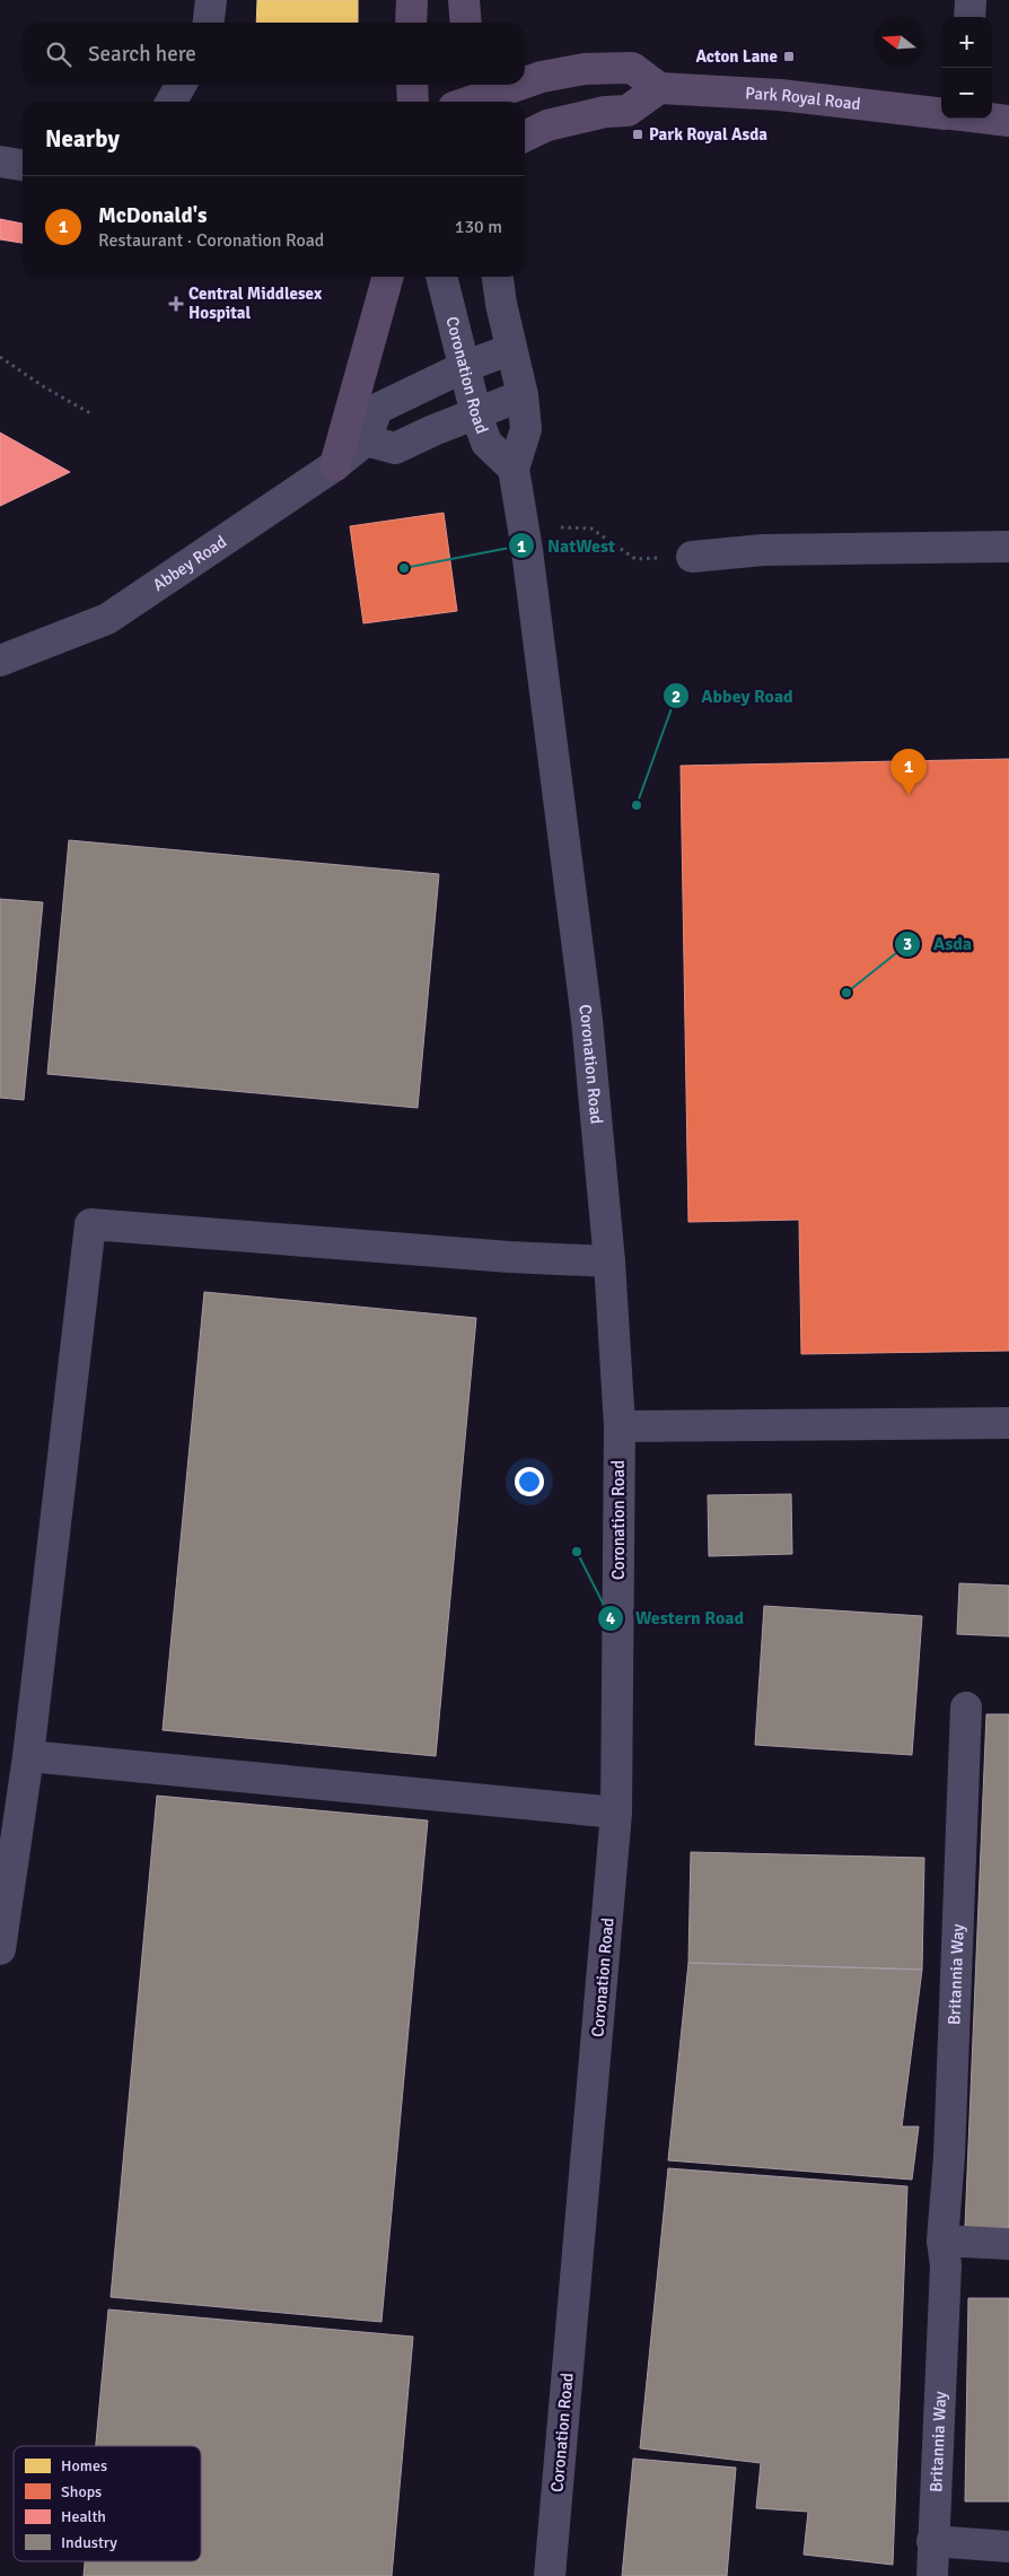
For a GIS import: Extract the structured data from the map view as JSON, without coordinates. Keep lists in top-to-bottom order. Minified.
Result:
{"streets":{"main road":["Park Royal Road"],"street":["Coronation Road","Abbey Road","Britannia Way"]},"places":{"transit":["Acton Lane","Park Royal Asda"],"health":["Central Middlesex Hospital"],"other":["NatWest","Abbey Road","Asda","Western Road"]},"legend":["Homes","Shops","Health","Industry"],"north":"left","page":{"map_buttons":["+","−"],"search":"Search here","heading":"Nearby","list":[{"mark":"1","name":"McDonald's","note":"Restaurant · Coronation Road","value":"130 m"}],"pins":"1"}}
